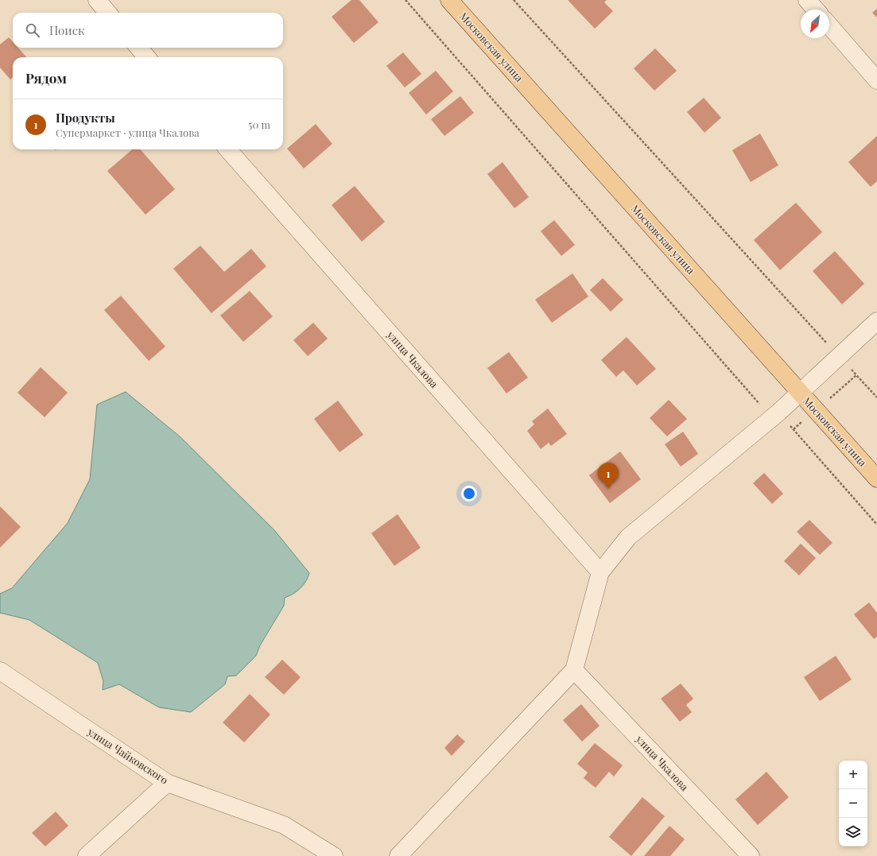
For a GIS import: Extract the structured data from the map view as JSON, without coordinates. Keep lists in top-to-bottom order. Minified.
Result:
{"streets":{"main road":["Московская улица"],"street":["улица Чкалова","улица Чайковского"]},"north":"bottom left","page":{"search":"Поиск","heading":"Рядом","list":[{"mark":"1","name":"Продукты","note":"Супермаркет · улица Чкалова","value":"50 m"}],"pins":"1","map_buttons":["+","−"]}}
